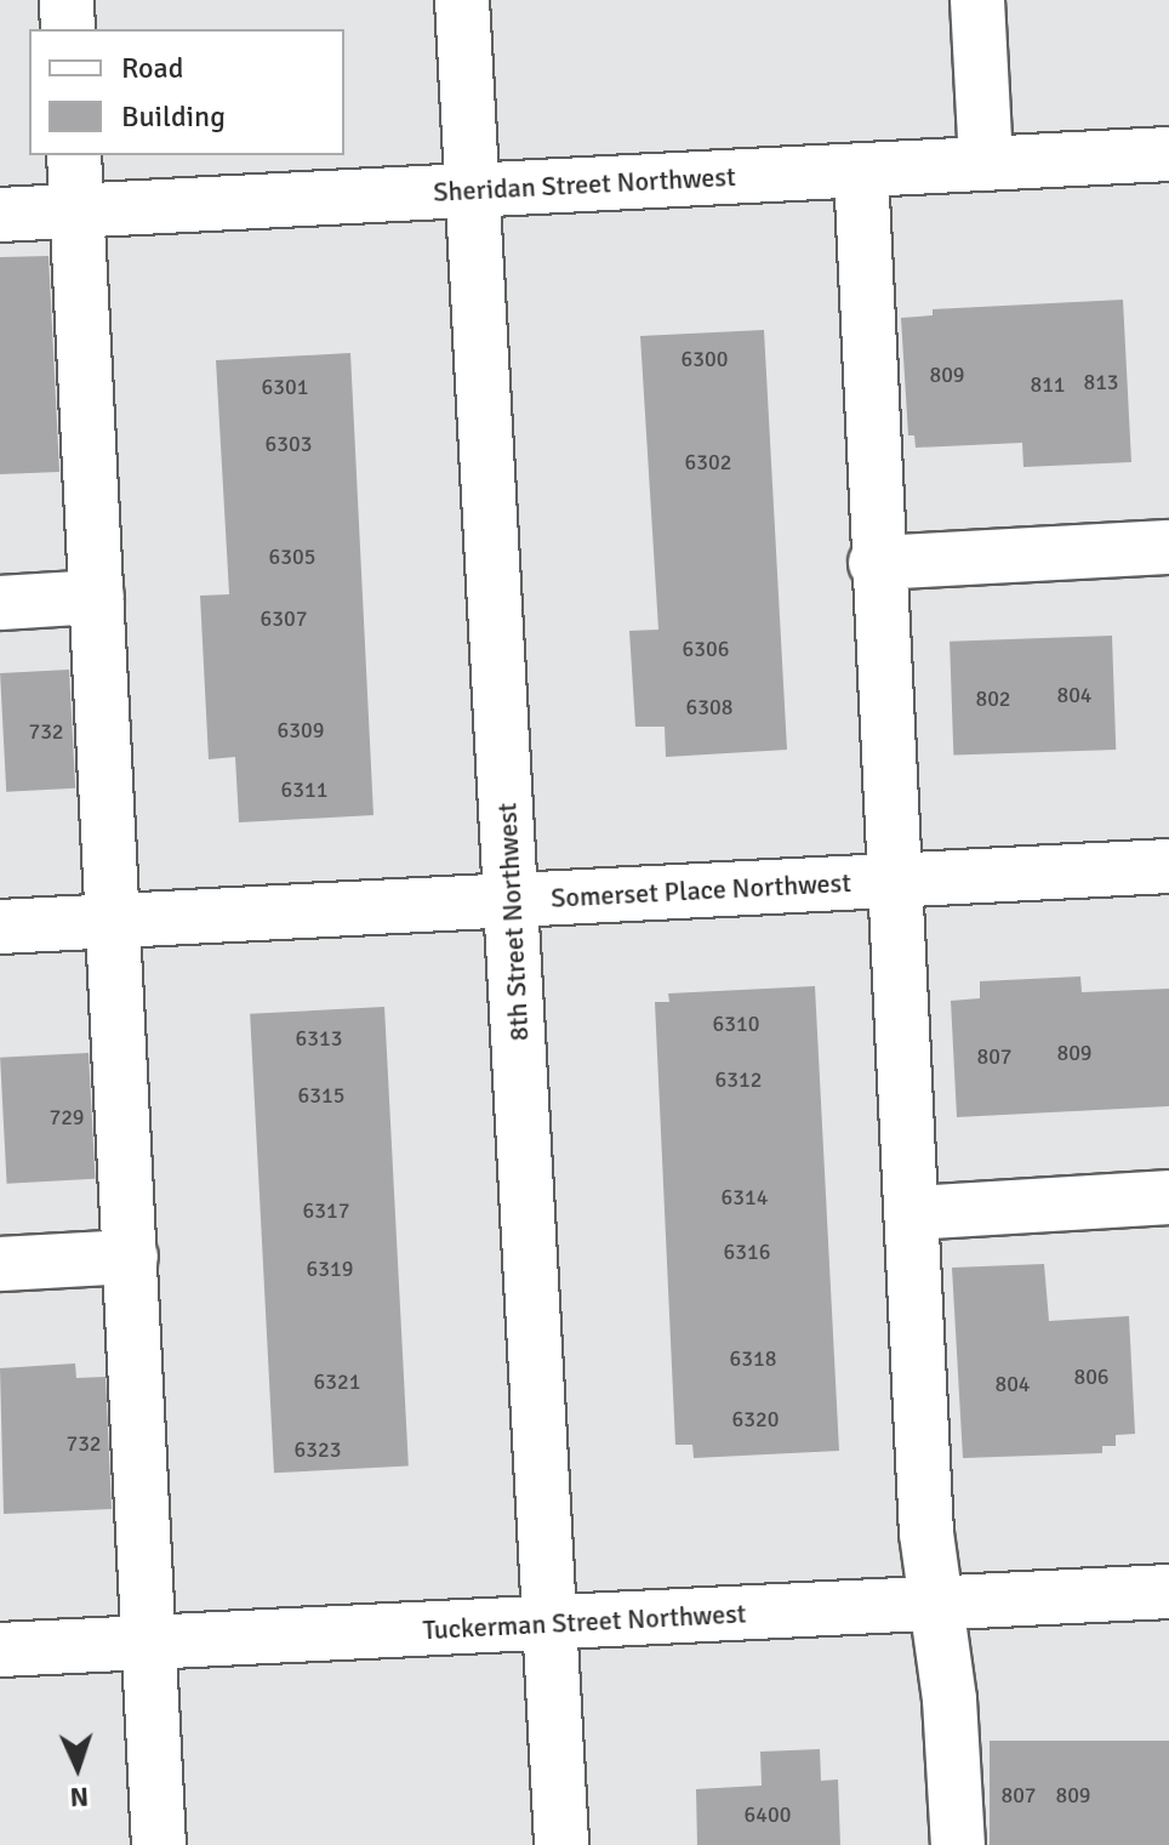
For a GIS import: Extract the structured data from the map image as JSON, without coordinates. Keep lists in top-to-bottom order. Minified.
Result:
{"streets":{"street":["Sheridan Street Northwest","Somerset Place Northwest","8th Street Northwest","Tuckerman Street Northwest"]},"crossings":[["Sheridan Street Northwest","8th Street Northwest"],["Somerset Place Northwest","8th Street Northwest"],["8th Street Northwest","Tuckerman Street Northwest"]],"house_numbers":["6300","809","813","811","6301","6303","6302","6305","6307","6306","804","802","6308","6309","732","6311","6310","6313","809","807","6312","6315","729","6314","6317","6316","6319","6318","806","6321","804","6320","732","6323","807","809","6400"],"legend":["Road","Building"],"north":"bottom"}
